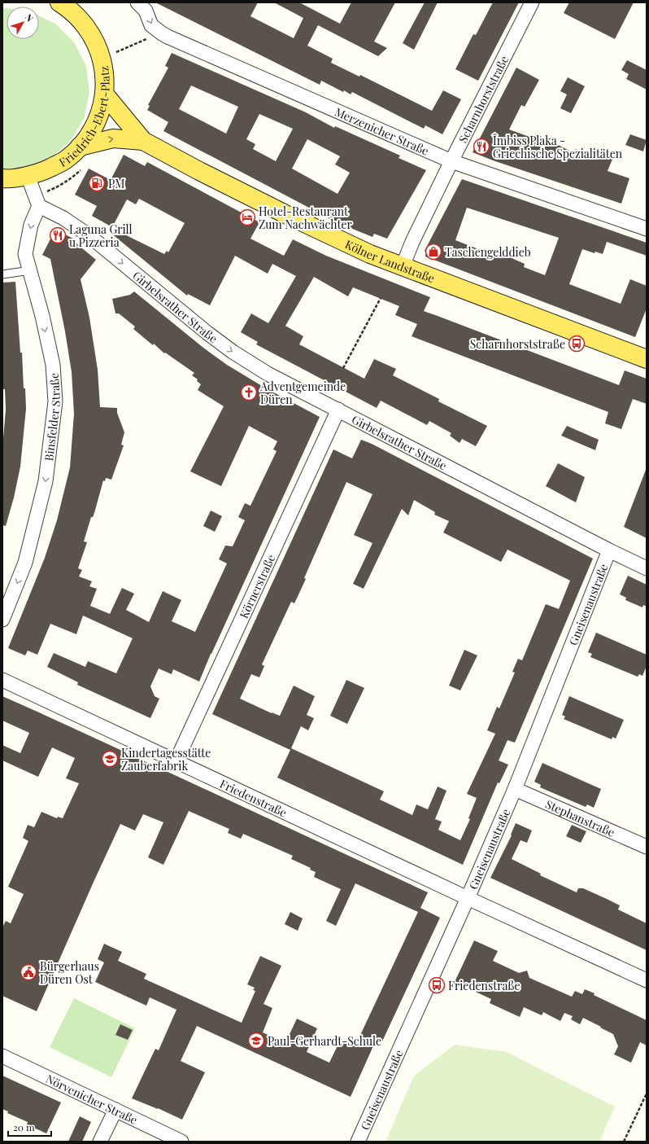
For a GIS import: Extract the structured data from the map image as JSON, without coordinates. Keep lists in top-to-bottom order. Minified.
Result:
{"streets":{"main road":["Friedrich-Ebert-Platz","Kölner Landstraße"],"street":["Scharnhorststraße","Merzenicher Straße","Girbelsrather Straße","Binsfelder Straße","Körnerstraße","Gneisenaustraße","Friedenstraße","Stephanstraße","Nörvenicher Straße"]},"crossings":[["Scharnhorststraße","Merzenicher Straße"],["Scharnhorststraße","Kölner Landstraße"],["Friedrich-Ebert-Platz","Kölner Landstraße"],["Girbelsrather Straße","Binsfelder Straße"],["Girbelsrather Straße","Körnerstraße"],["Girbelsrather Straße","Gneisenaustraße"],["Körnerstraße","Friedenstraße"],["Gneisenaustraße","Friedenstraße"],["Gneisenaustraße","Stephanstraße"]],"one_way":["Girbelsrather Straße","Binsfelder Straße"],"places":{"restaurant":["Îmbiss Plaka - Griechische Spezialitäten","Laguna Grill u Pizzeria"],"fuel station":["PM"],"hotel":["Hotel-Restaurant Zum Nachwächter"],"shop":["Taschengelddieb"],"bus stop":["Scharnhorststraße","Friedenstraße"],"church":["Adventgemeinde Düren"],"school or university":["Kindertagesstätte Zauberfabrik","Paul-Gerhardt-Schule"],"public building":["Bürgerhaus Düren Ost"]},"scale_bar":"20 m","north":"top right"}
